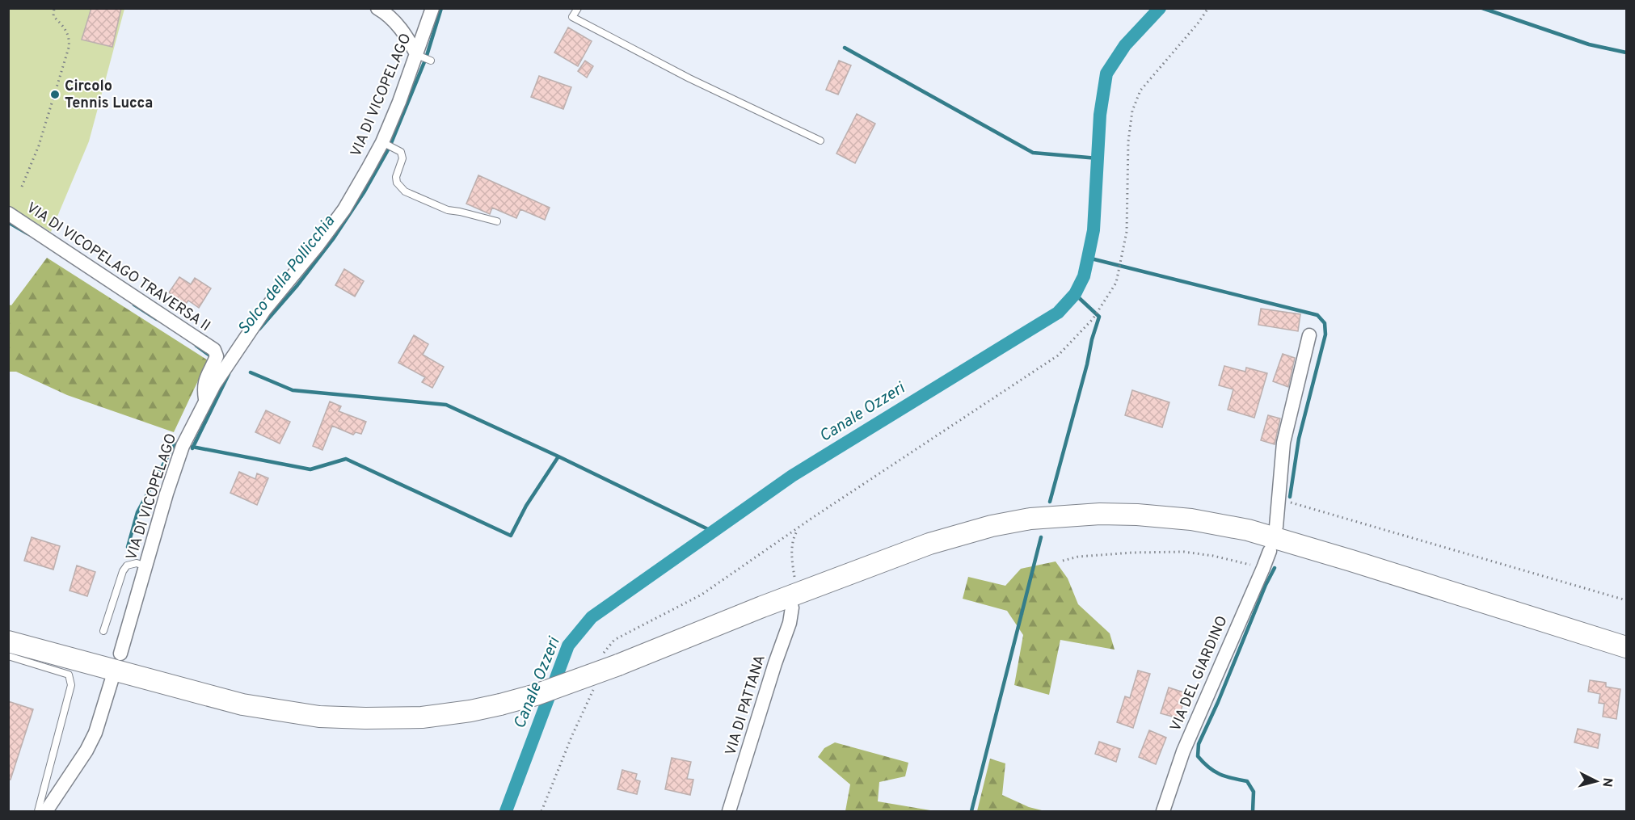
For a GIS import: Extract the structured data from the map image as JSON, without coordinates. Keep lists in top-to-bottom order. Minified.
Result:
{"streets":{"street":["VIA DI VICOPELAGO","VIA DI VICOPELAGO TRAVERSA II","VIA DEL GIARDINO","VIA DI PATTANA"]},"crossings":[["VIA DI VICOPELAGO","VIA DI VICOPELAGO TRAVERSA II"]],"water":["Solco della Pollicchia","Canale Ozzeri"],"places":["Circolo Tennis Lucca"],"north":"right"}
